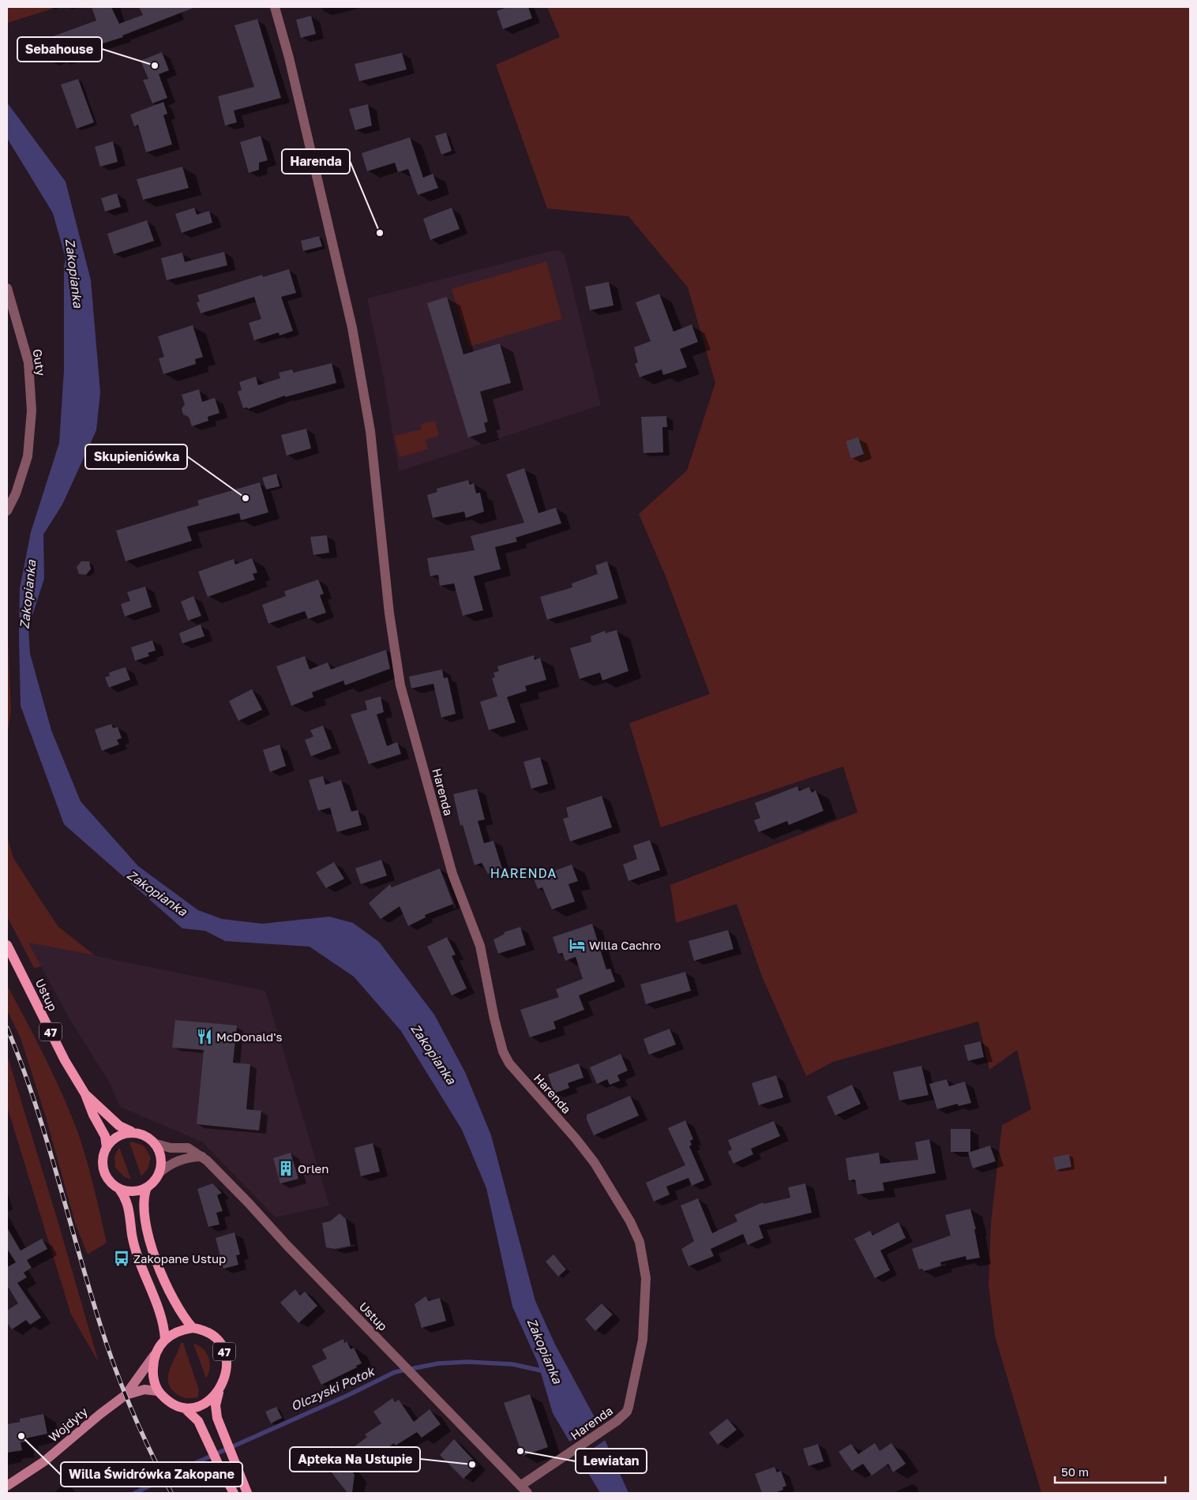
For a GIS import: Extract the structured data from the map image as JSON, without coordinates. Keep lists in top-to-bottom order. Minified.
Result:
{"streets":{"main road":["Ustup","47"],"street":["Guty","Harenda","Wojdyły"]},"crossings":[["Harenda","Ustup"],["Ustup","47"],["47","Wojdyły"]],"districts":["HARENDA"],"water":["Zakopianka","Olczyski Potok"],"places":{"other":["Sebahouse","Harenda","Skupieniówka","Willa Świdrówka Zakopane","Lewiatan","Apteka Na Ustupie"],"hotel":["Willa Cachro"],"restaurant":["McDonald's"],"building":["Orlen"],"bus stop":["Zakopane Ustup"]},"scale_bar":"50 m"}
